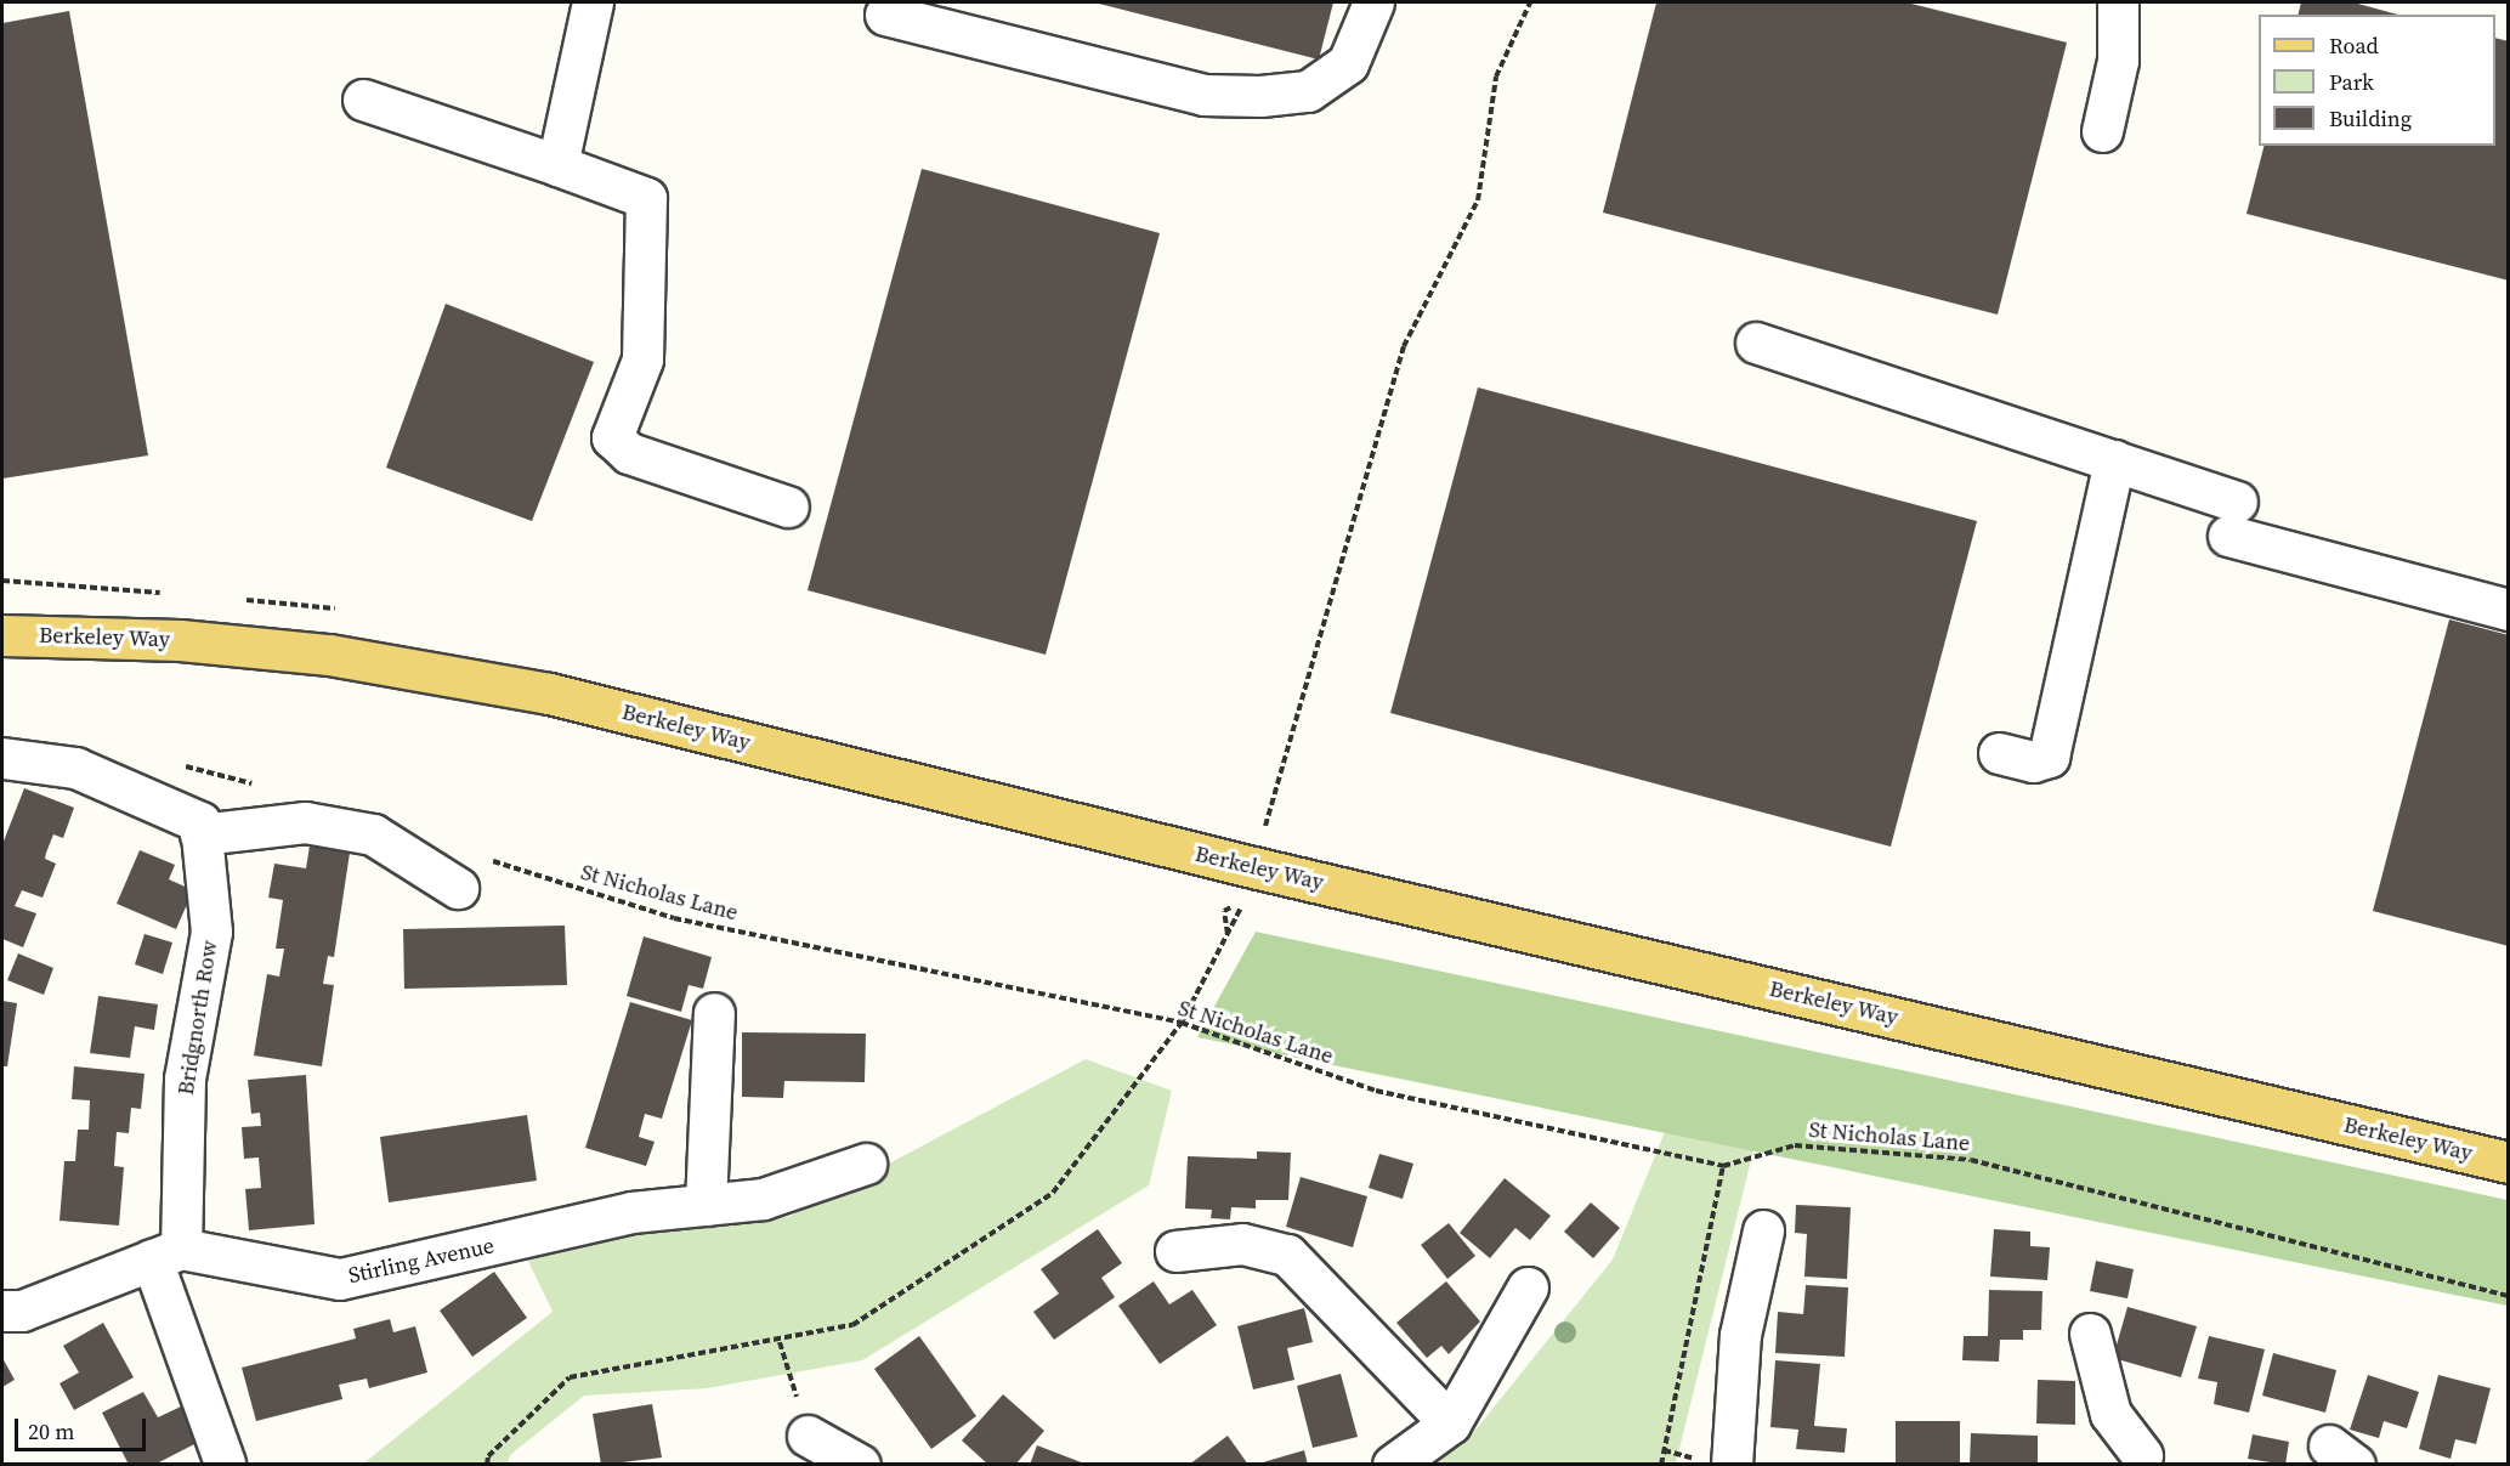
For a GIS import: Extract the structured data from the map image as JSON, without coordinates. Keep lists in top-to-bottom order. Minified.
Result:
{"streets":{"main road":["Berkeley Way"],"street":["Bridgnorth Row","Stirling Avenue"],"path":["St Nicholas Lane"]},"crossings":[["Bridgnorth Row","Stirling Avenue"]],"legend":["Road","Park","Building"],"scale_bar":"20 m"}
